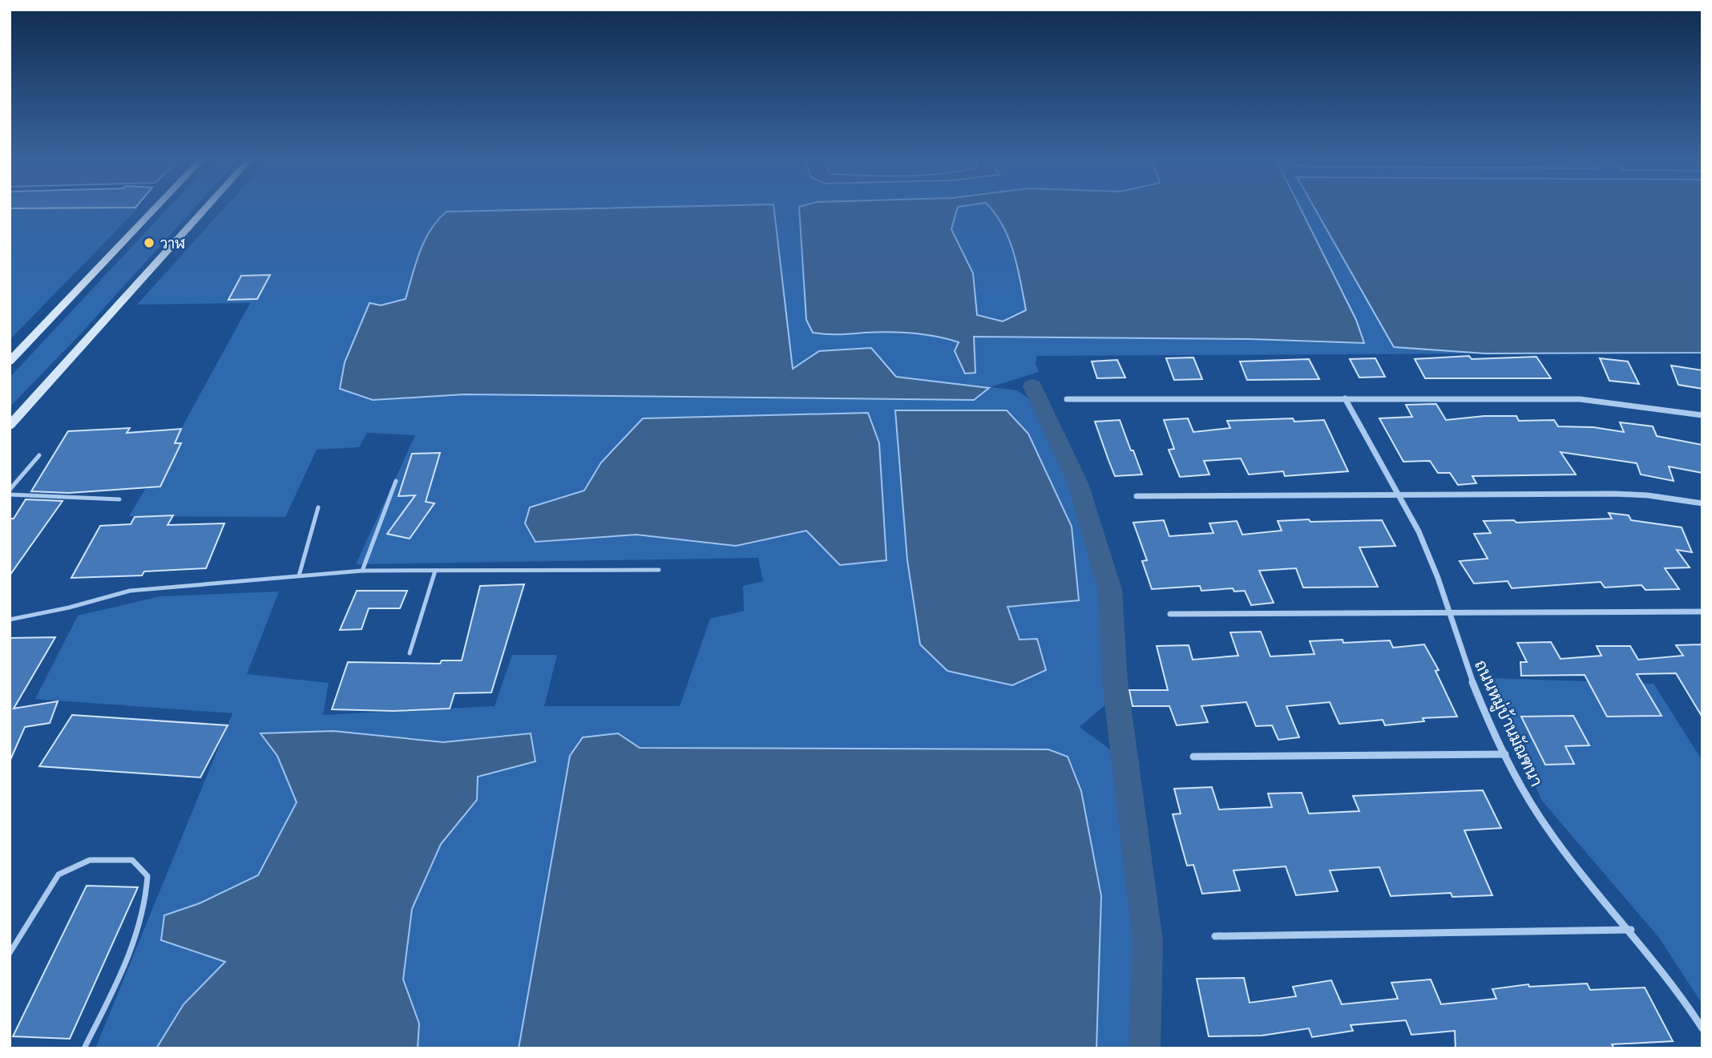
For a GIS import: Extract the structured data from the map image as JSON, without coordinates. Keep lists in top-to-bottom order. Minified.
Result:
{"streets":{"street":["ถนนหมู่บ้านมัณฑนา"]},"places":["วาฬ"]}
